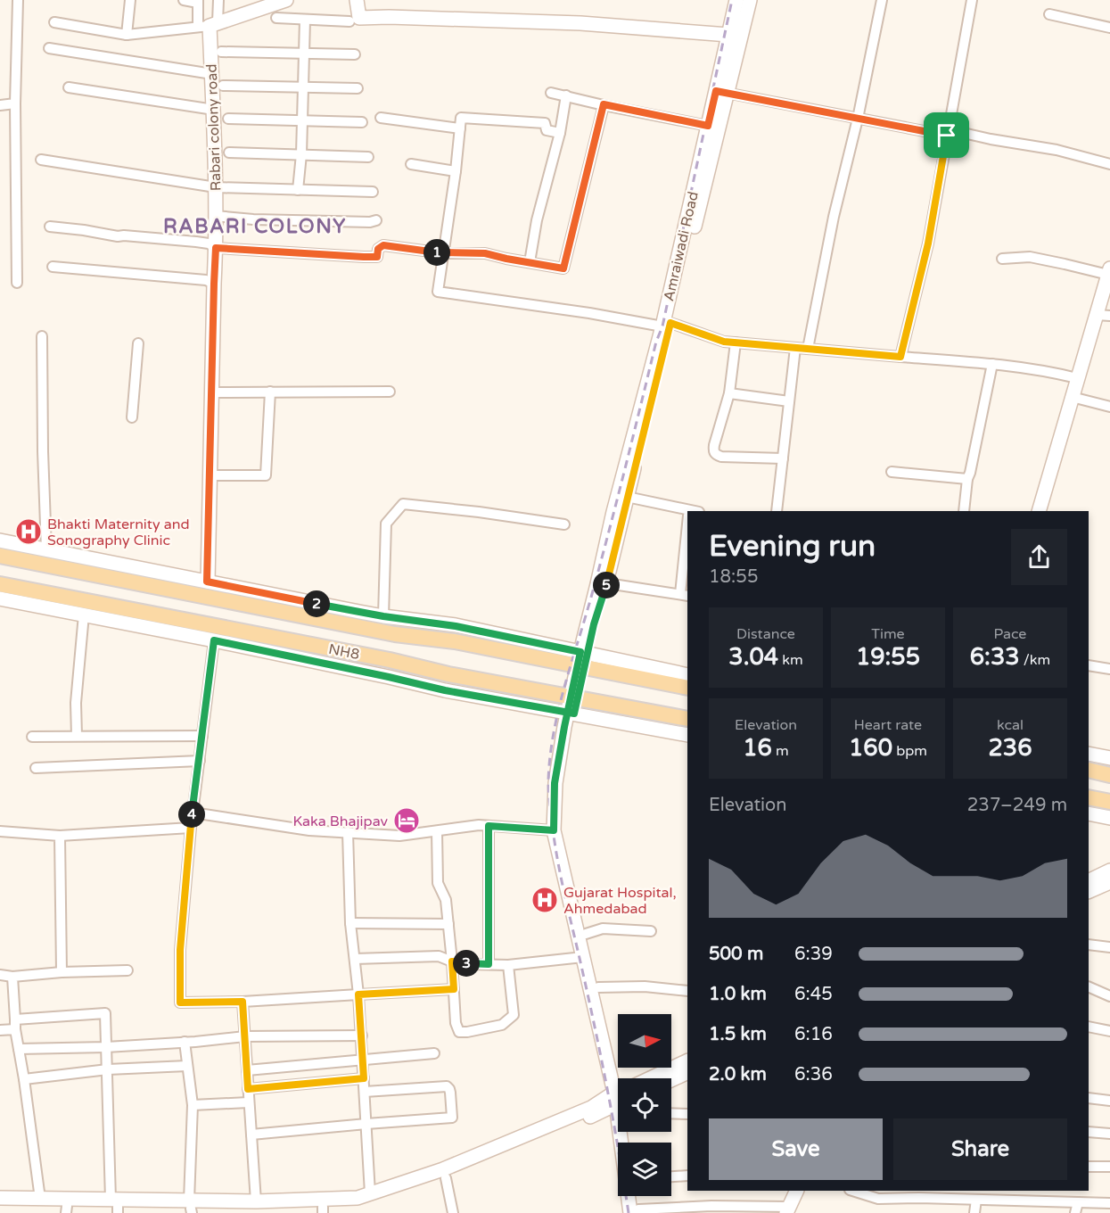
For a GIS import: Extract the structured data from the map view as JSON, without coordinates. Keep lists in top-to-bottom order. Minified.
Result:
{"streets":{"main road":["NH8"],"street":["Rabari colony road","Amraiwadi Road"]},"districts":["RABARI COLONY"],"places":{"hospital":["Bhakti Maternity and Sonography Clinic","Gujarat Hospital, Ahmedabad"],"hotel":["Kaka Bhajipav"]},"north":"right","page":{"pins":["1","5","2","4","3"],"heading":["Evening run","18:55"],"stats":[["Distance","3.04 km"],["Time","19:55"],["Pace","6:33 /km"],["Elevation","16 m"],["Heart rate","160 bpm"],["kcal","236"]],"chart":["Elevation","237–249 m"],"list":[{"name":"500 m","note":"6:39"},{"name":"1.0 km","note":"6:45"},{"name":"1.5 km","note":"6:16"},{"name":"2.0 km","note":"6:36"}],"buttons":["Save","Share"]}}
